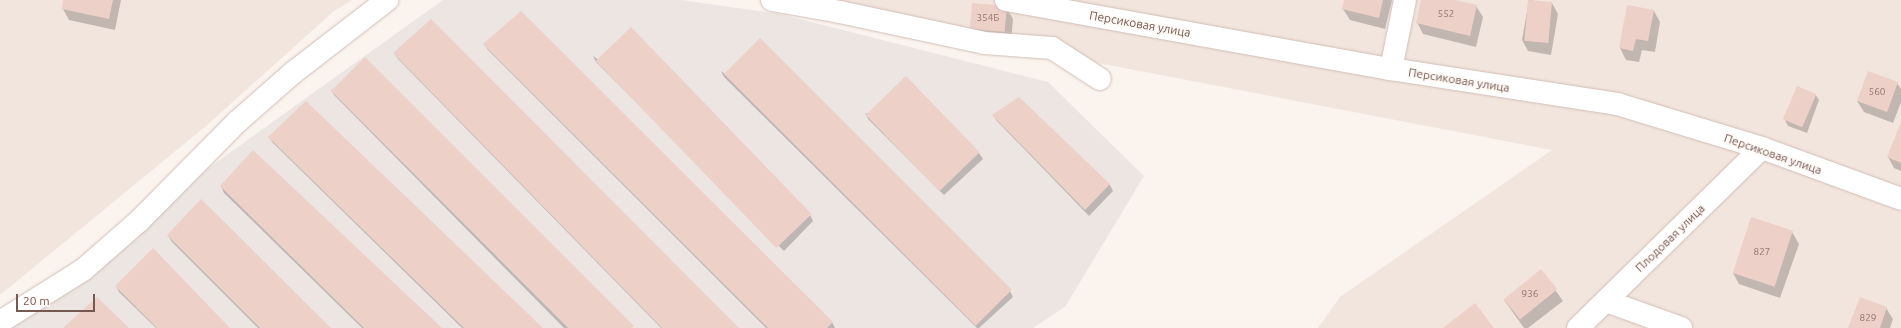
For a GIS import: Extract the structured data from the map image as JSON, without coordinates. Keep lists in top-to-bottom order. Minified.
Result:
{"streets":{"street":["Персиковая улица","Плодовая улица"]},"crossings":[["Персиковая улица","Плодовая улица"]],"house_numbers":["552","354Б","560","827","936","829"],"scale_bar":"20 m"}
